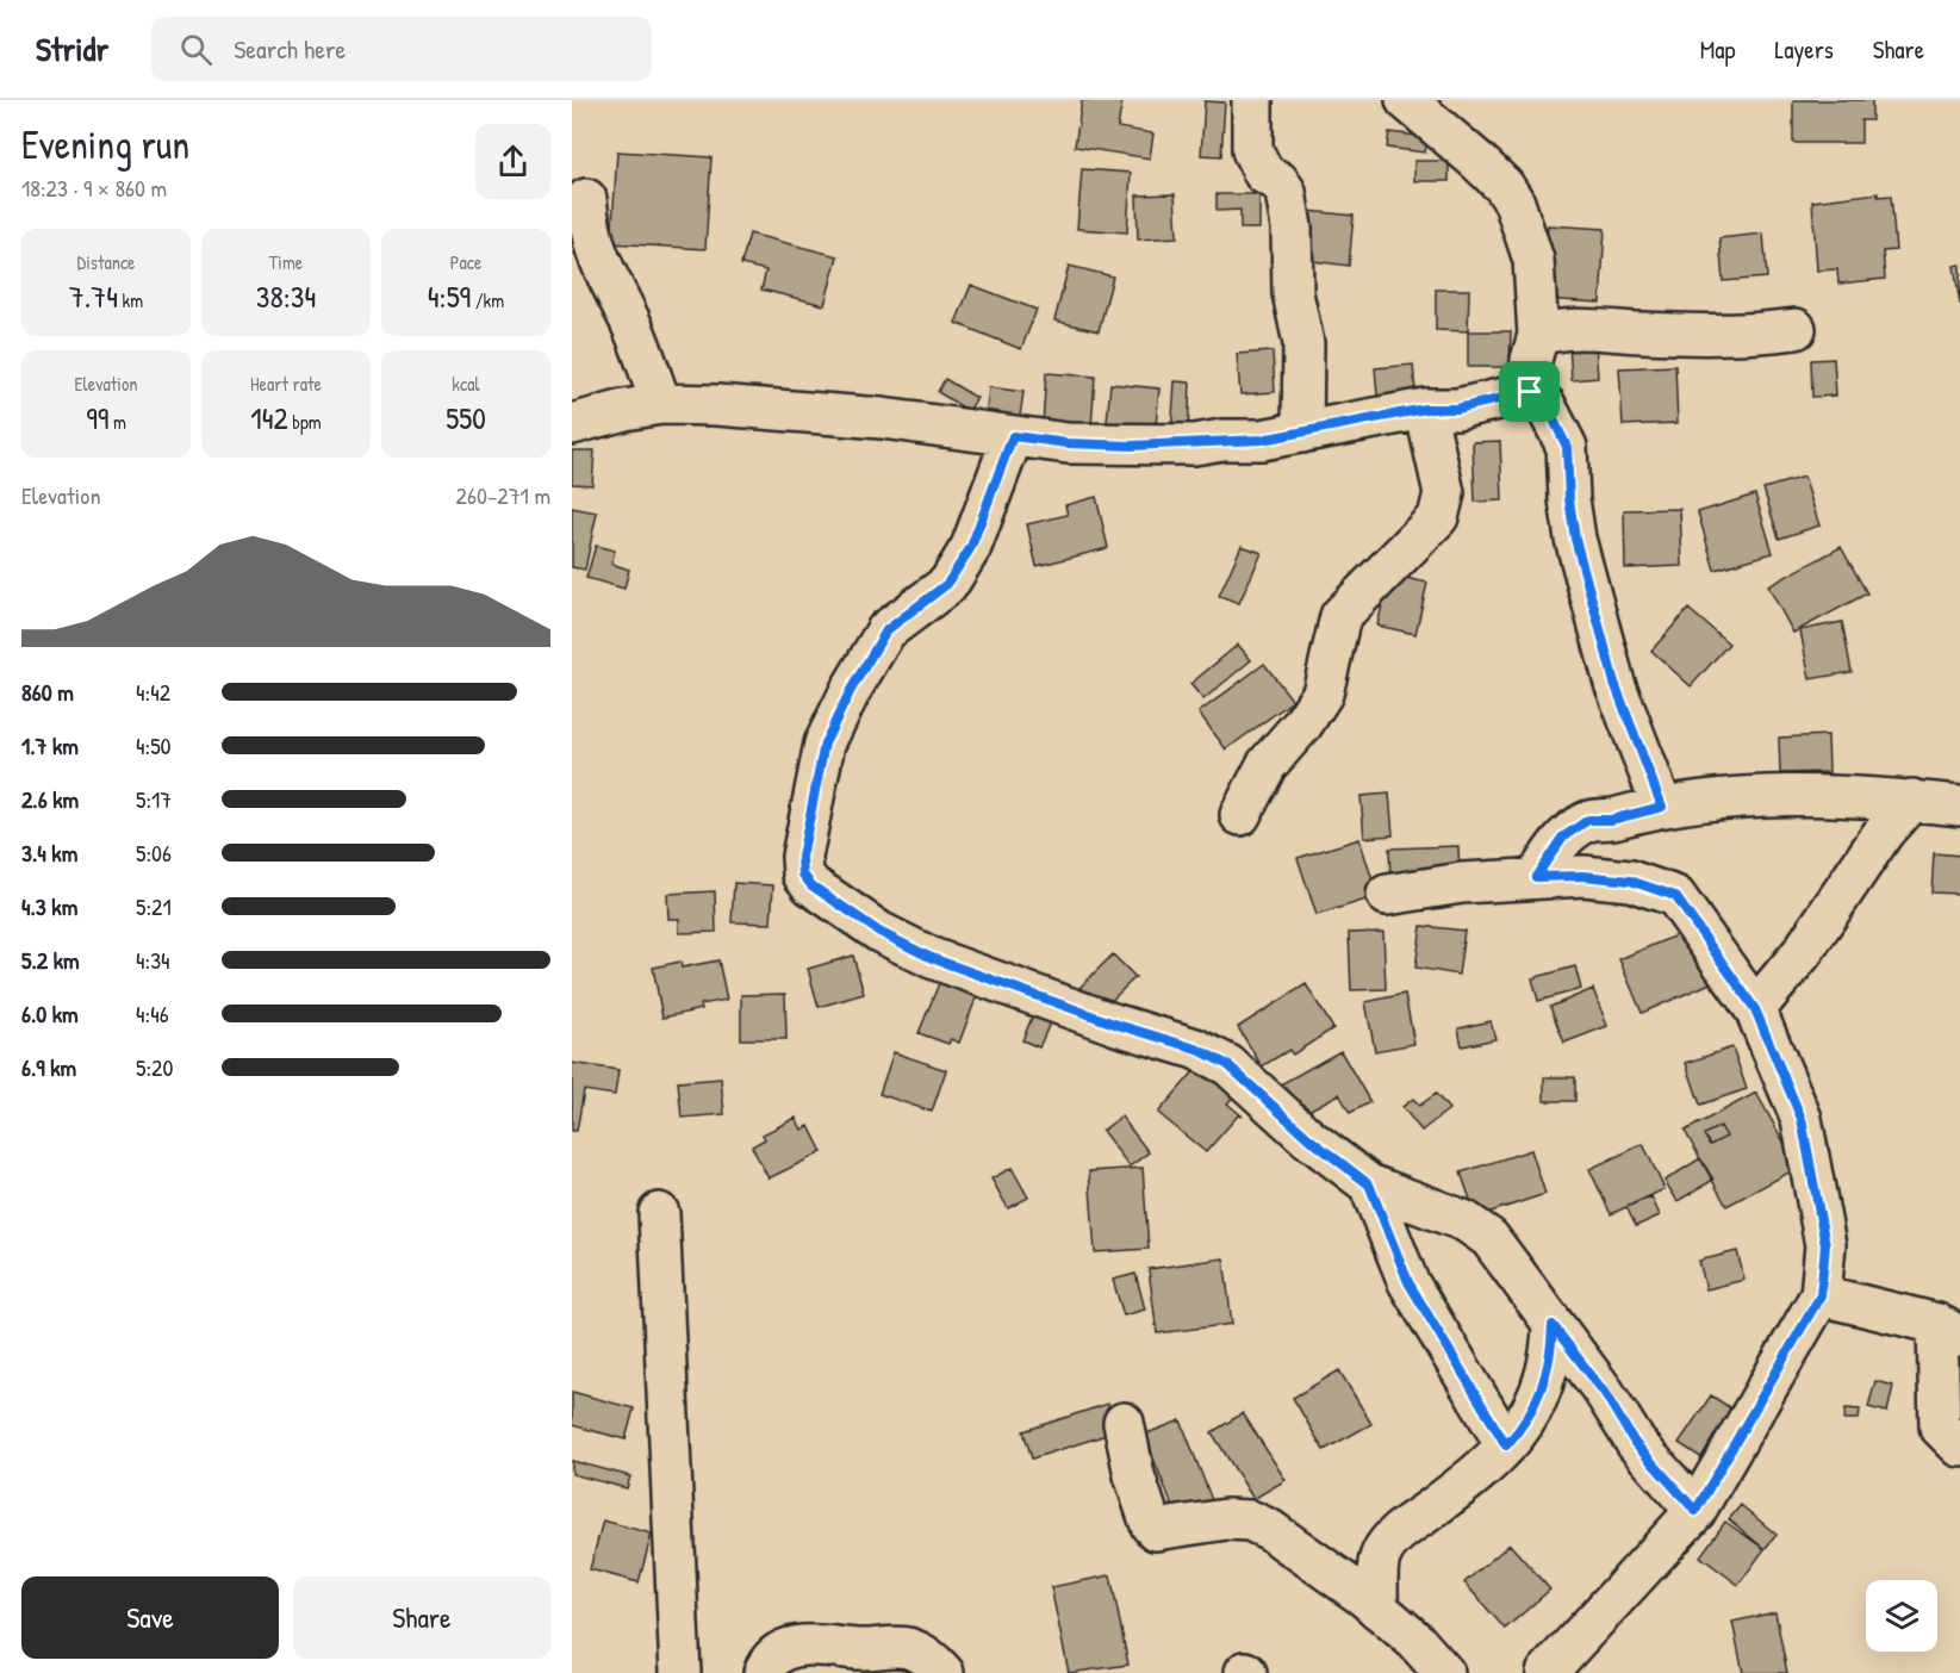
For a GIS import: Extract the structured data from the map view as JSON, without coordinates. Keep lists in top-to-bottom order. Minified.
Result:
{"page":{"header":"Stridr","search":"Search here","nav":["Map","Layers","Share"],"heading":["Evening run","18:23 · 9 × 860 m"],"stats":[["Distance","7.74 km"],["Time","38:34"],["Pace","4:59 /km"],["Elevation","99 m"],["Heart rate","142 bpm"],["kcal","550"]],"chart":["Elevation","260–271 m"],"list":[{"name":"860 m","note":"4:42"},{"name":"1.7 km","note":"4:50"},{"name":"2.6 km","note":"5:17"},{"name":"3.4 km","note":"5:06"},{"name":"4.3 km","note":"5:21"},{"name":"5.2 km","note":"4:34"},{"name":"6.0 km","note":"4:46"},{"name":"6.9 km","note":"5:20"}],"buttons":["Save","Share"]}}
